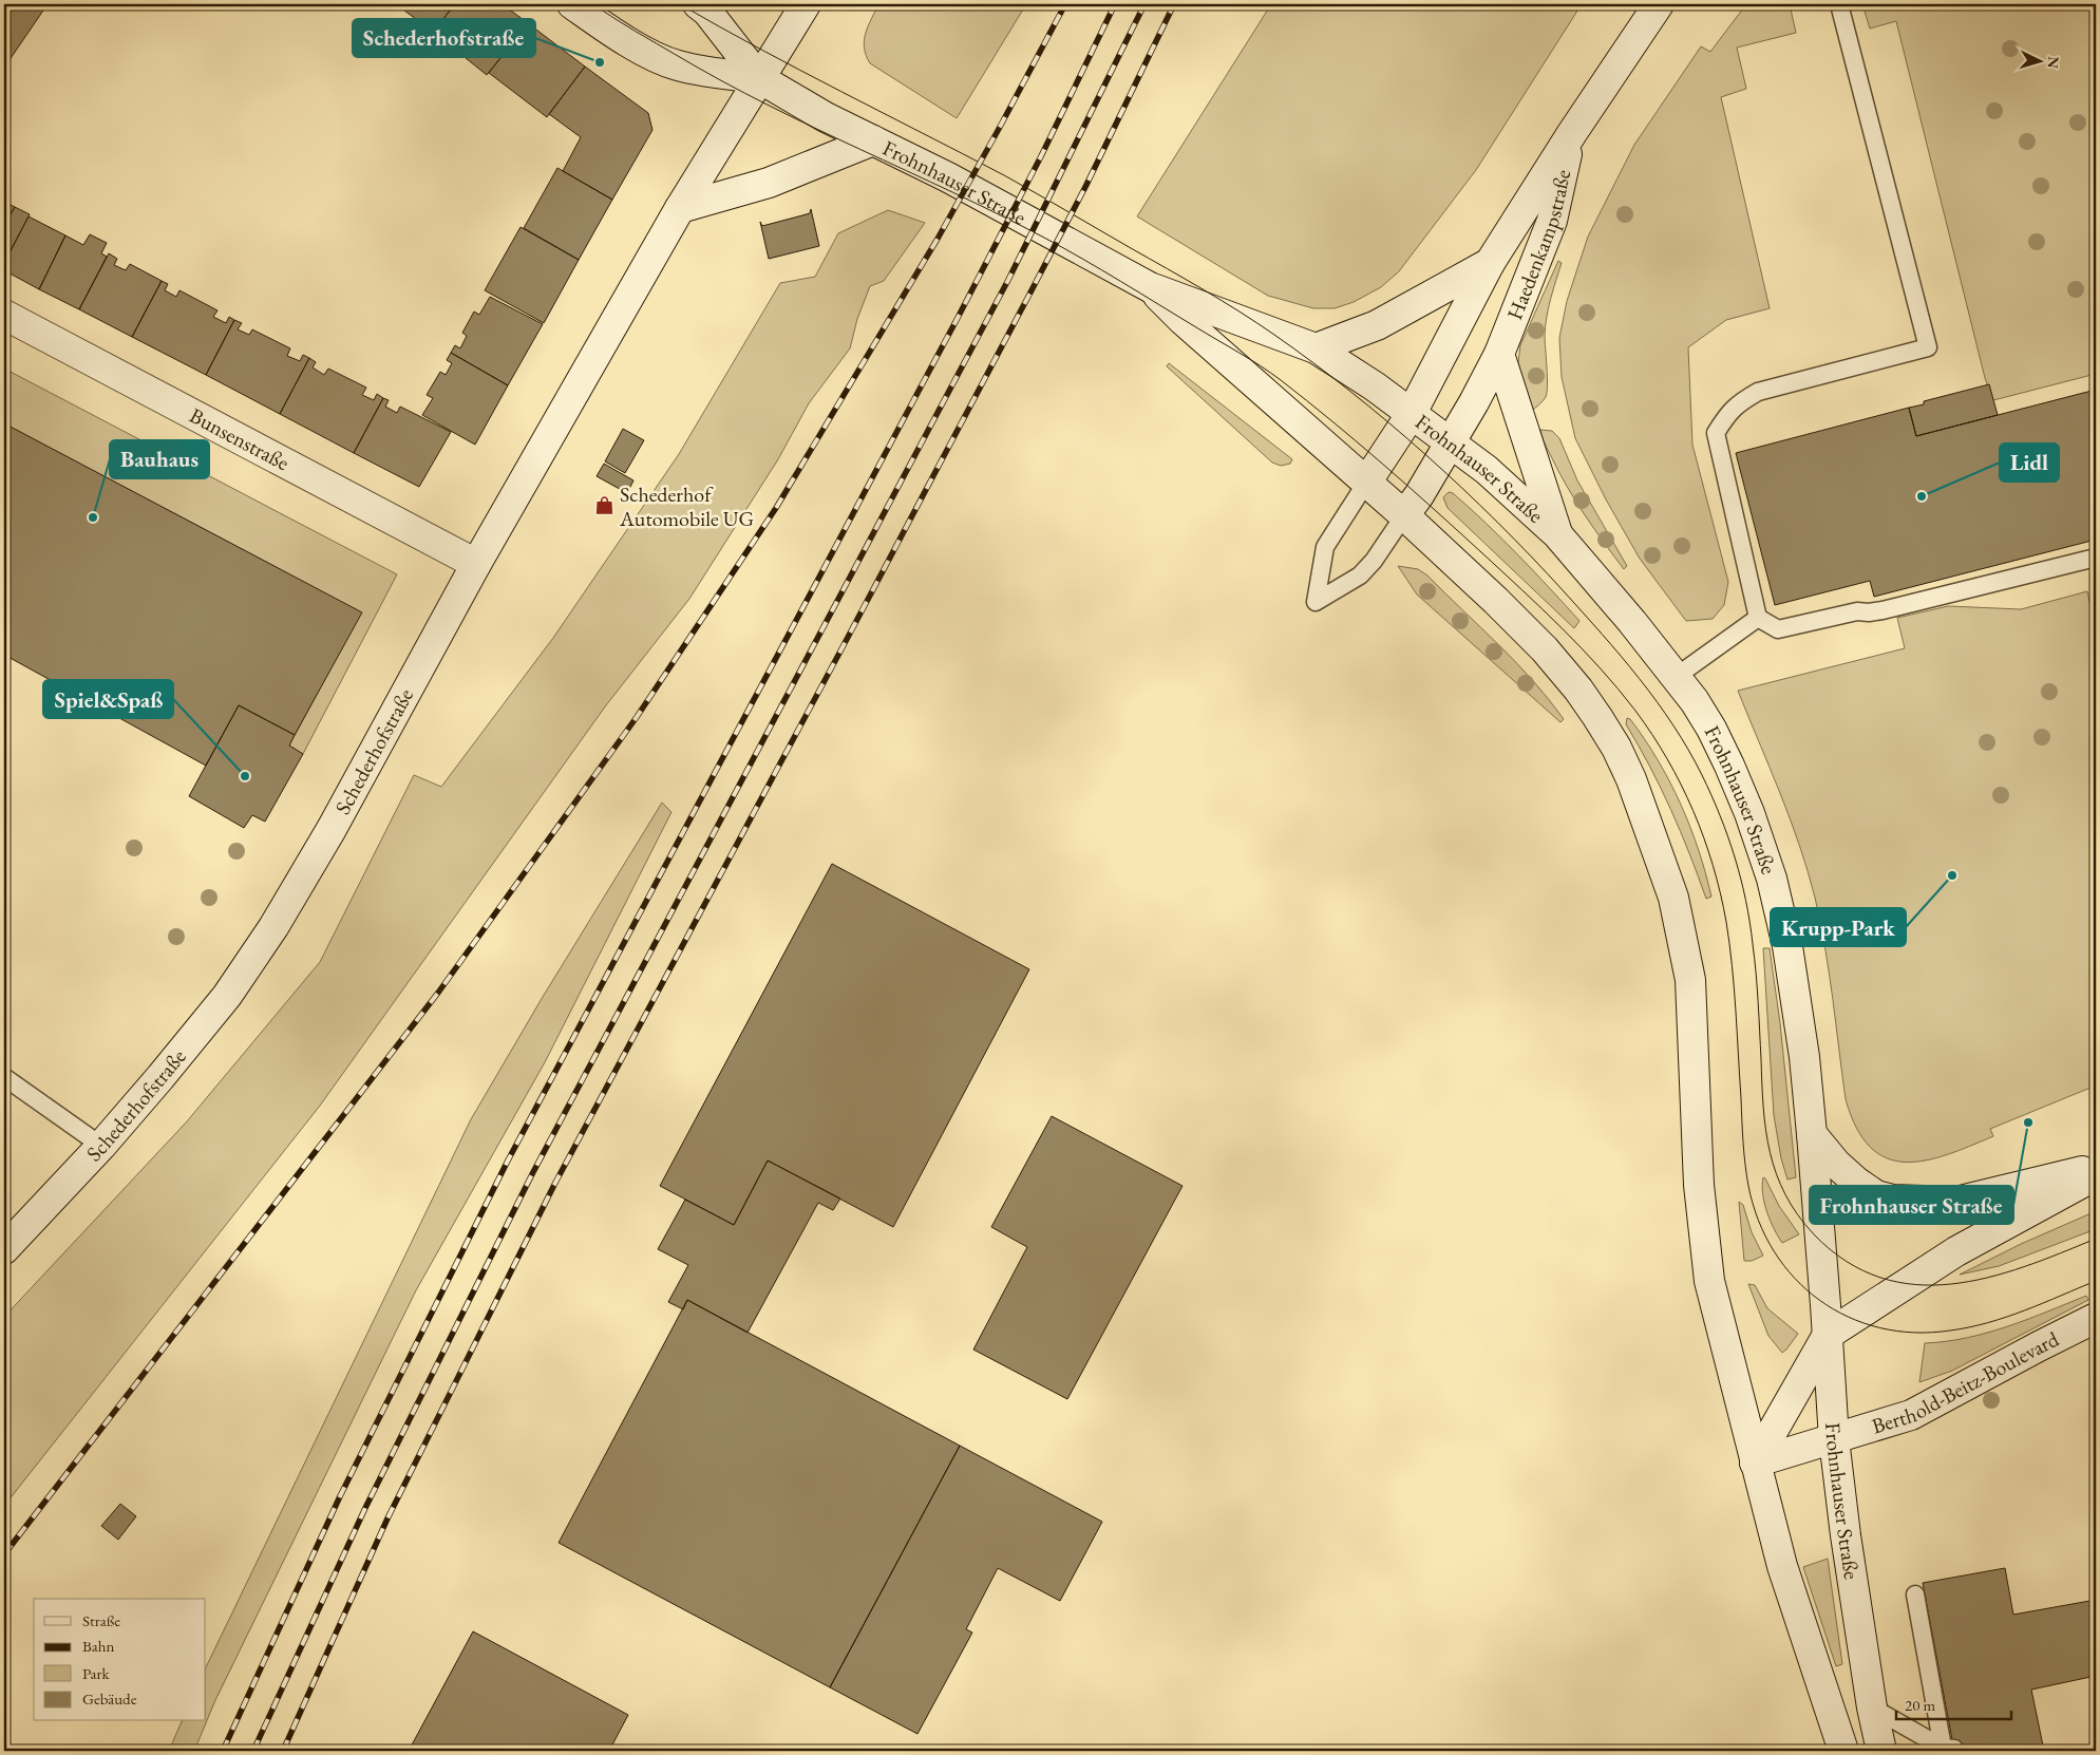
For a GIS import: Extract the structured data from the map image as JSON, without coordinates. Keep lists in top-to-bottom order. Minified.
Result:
{"streets":{"main road":["Frohnhauser Straße","Haedenkampstraße","Bunsenstraße","Schederhofstraße","Berthold-Beitz-Boulevard"]},"crossings":[["Frohnhauser Straße","Haedenkampstraße"],["Frohnhauser Straße","Schederhofstraße"],["Frohnhauser Straße","Berthold-Beitz-Boulevard"],["Bunsenstraße","Schederhofstraße"]],"places":{"other":["Schederhofstraße","Lidl","Bauhaus","Spiel&Spaß","Krupp-Park","Frohnhauser Straße"],"shop":["Schederhof Automobile UG"]},"legend":["Straße","Bahn","Park","Gebäude"],"scale_bar":"20 m","north":"right"}
